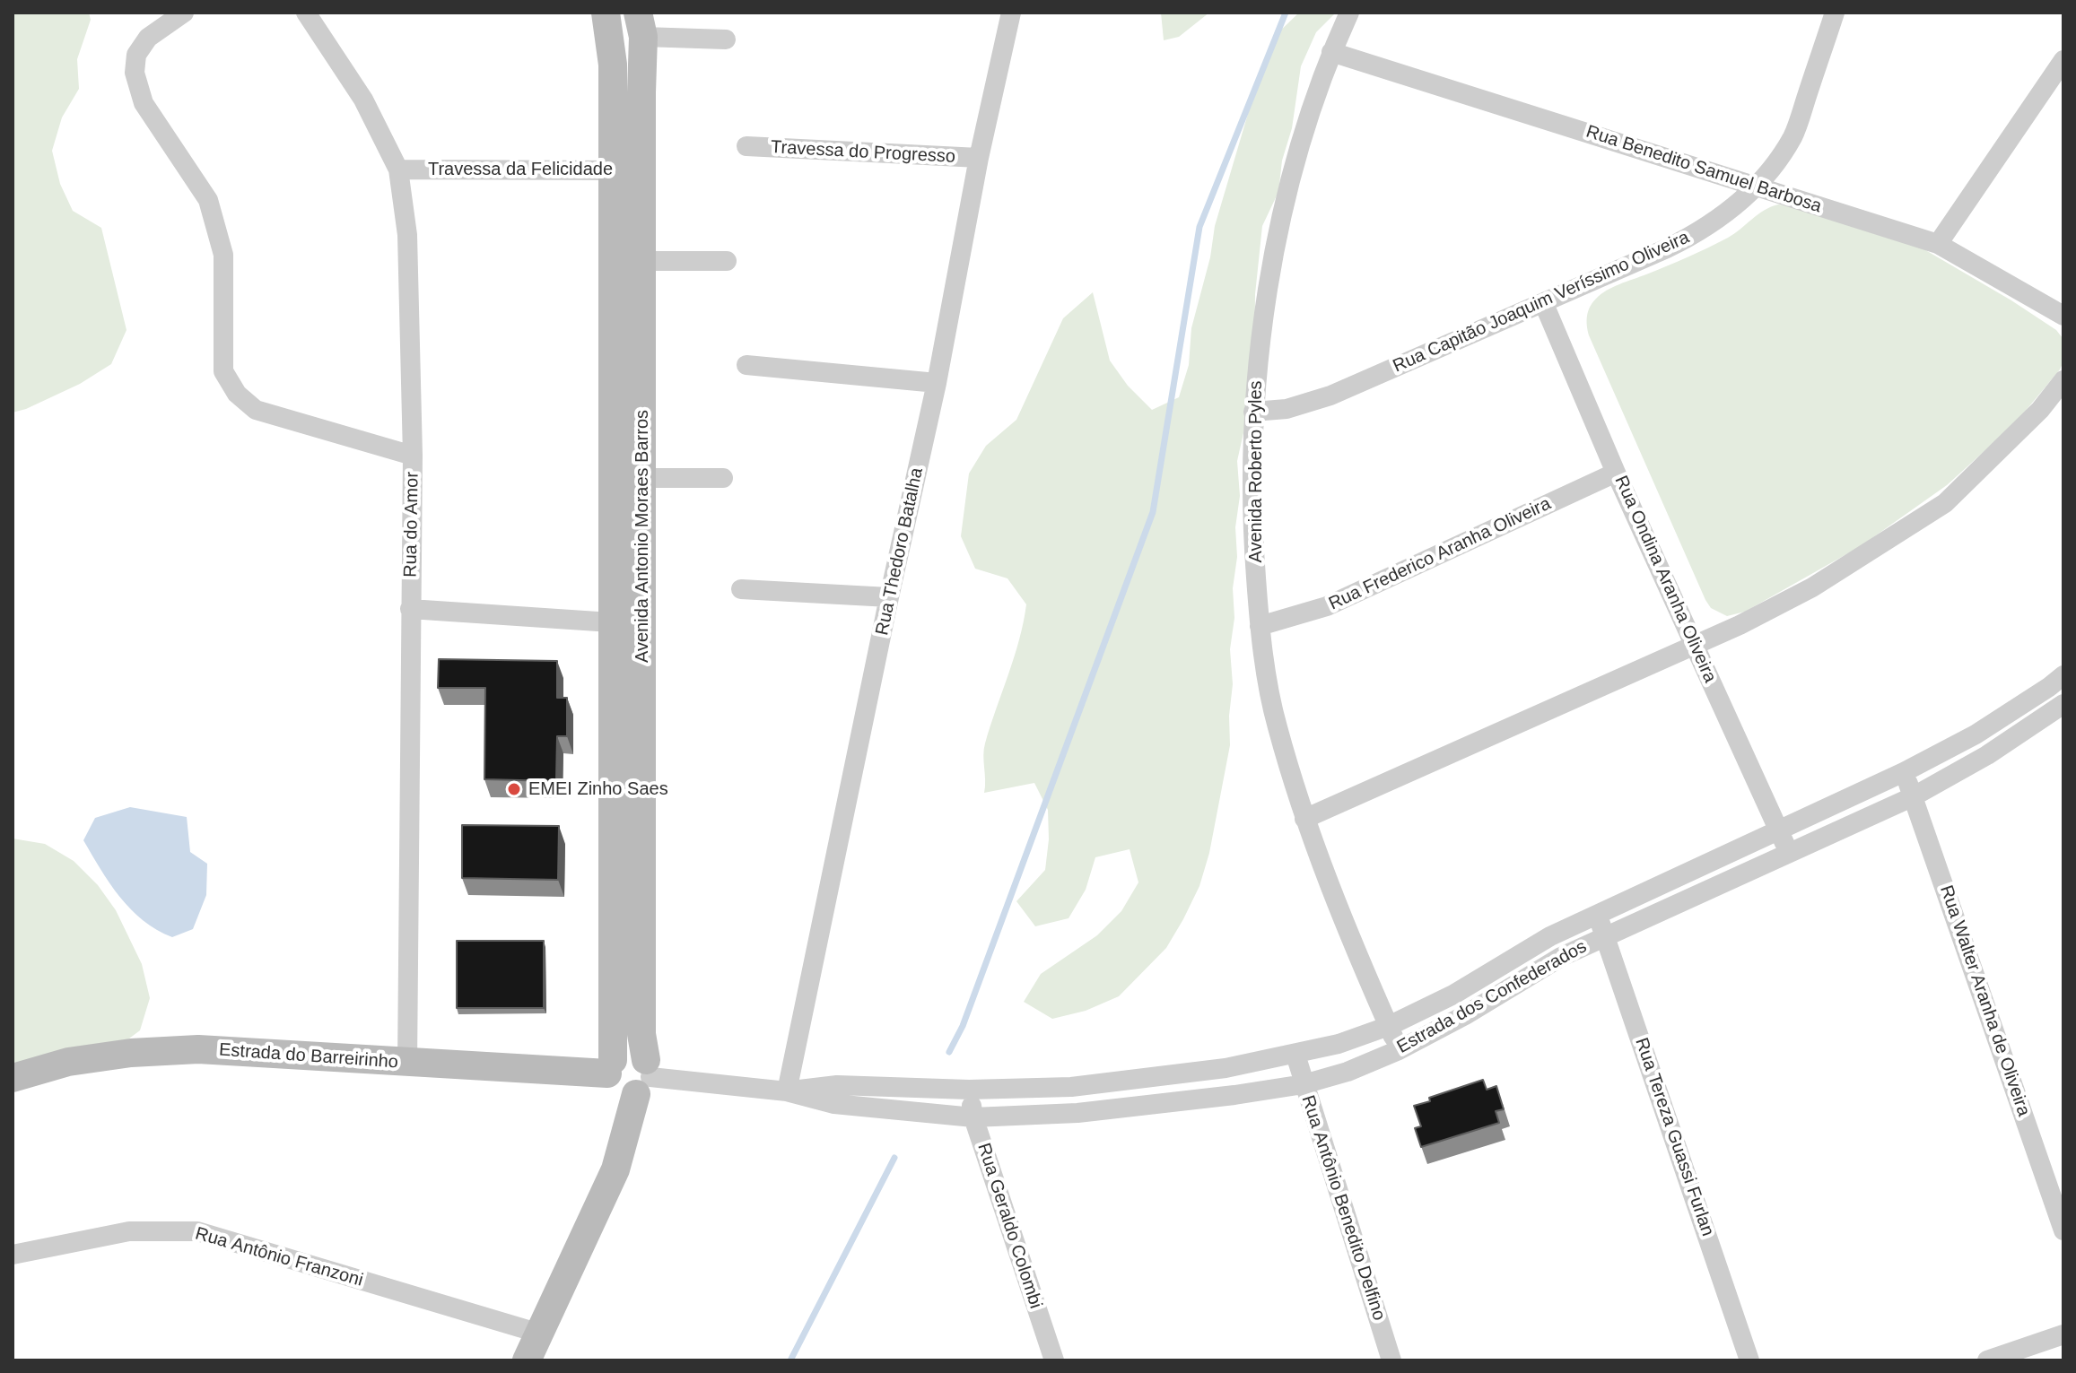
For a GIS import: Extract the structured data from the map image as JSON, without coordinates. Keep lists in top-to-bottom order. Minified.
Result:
{"streets":{"street":["Travessa do Progresso","Travessa da Felicidade","Rua Benedito Samuel Barbosa","Rua Capitão Joaquim Veríssimo Oliveira","Avenida Roberto Pyles","Rua do Amor","Avenida Antonio Moraes Barros","Rua Thedoro Batalha","Rua Frederico Aranha Oliveira","Rua Ondina Aranha Oliveira","Estrada dos Confederados","Rua Walter Aranha de Oliveira","Estrada do Barreirinho","Rua Tereza Guassi Furlan","Rua Antônio Benedito Delfino","Rua Geraldo Colombi","Rua Antônio Franzoni"]},"crossings":[["Travessa do Progresso","Rua Thedoro Batalha"],["Travessa da Felicidade","Rua do Amor"],["Travessa da Felicidade","Avenida Antonio Moraes Barros"],["Rua Benedito Samuel Barbosa","Rua Capitão Joaquim Veríssimo Oliveira"],["Rua Benedito Samuel Barbosa","Avenida Roberto Pyles"],["Rua Capitão Joaquim Veríssimo Oliveira","Avenida Roberto Pyles"],["Rua Capitão Joaquim Veríssimo Oliveira","Rua Ondina Aranha Oliveira"],["Avenida Roberto Pyles","Rua Frederico Aranha Oliveira"],["Avenida Roberto Pyles","Estrada dos Confederados"],["Rua do Amor","Estrada do Barreirinho"],["Avenida Antonio Moraes Barros","Estrada dos Confederados"],["Avenida Antonio Moraes Barros","Estrada do Barreirinho"],["Rua Thedoro Batalha","Estrada dos Confederados"],["Rua Frederico Aranha Oliveira","Rua Ondina Aranha Oliveira"],["Rua Ondina Aranha Oliveira","Estrada dos Confederados"],["Estrada dos Confederados","Rua Walter Aranha de Oliveira"],["Estrada dos Confederados","Estrada do Barreirinho"],["Estrada dos Confederados","Rua Tereza Guassi Furlan"],["Estrada dos Confederados","Rua Antônio Benedito Delfino"],["Estrada dos Confederados","Rua Geraldo Colombi"]],"places":["EMEI Zinho Saes"]}
